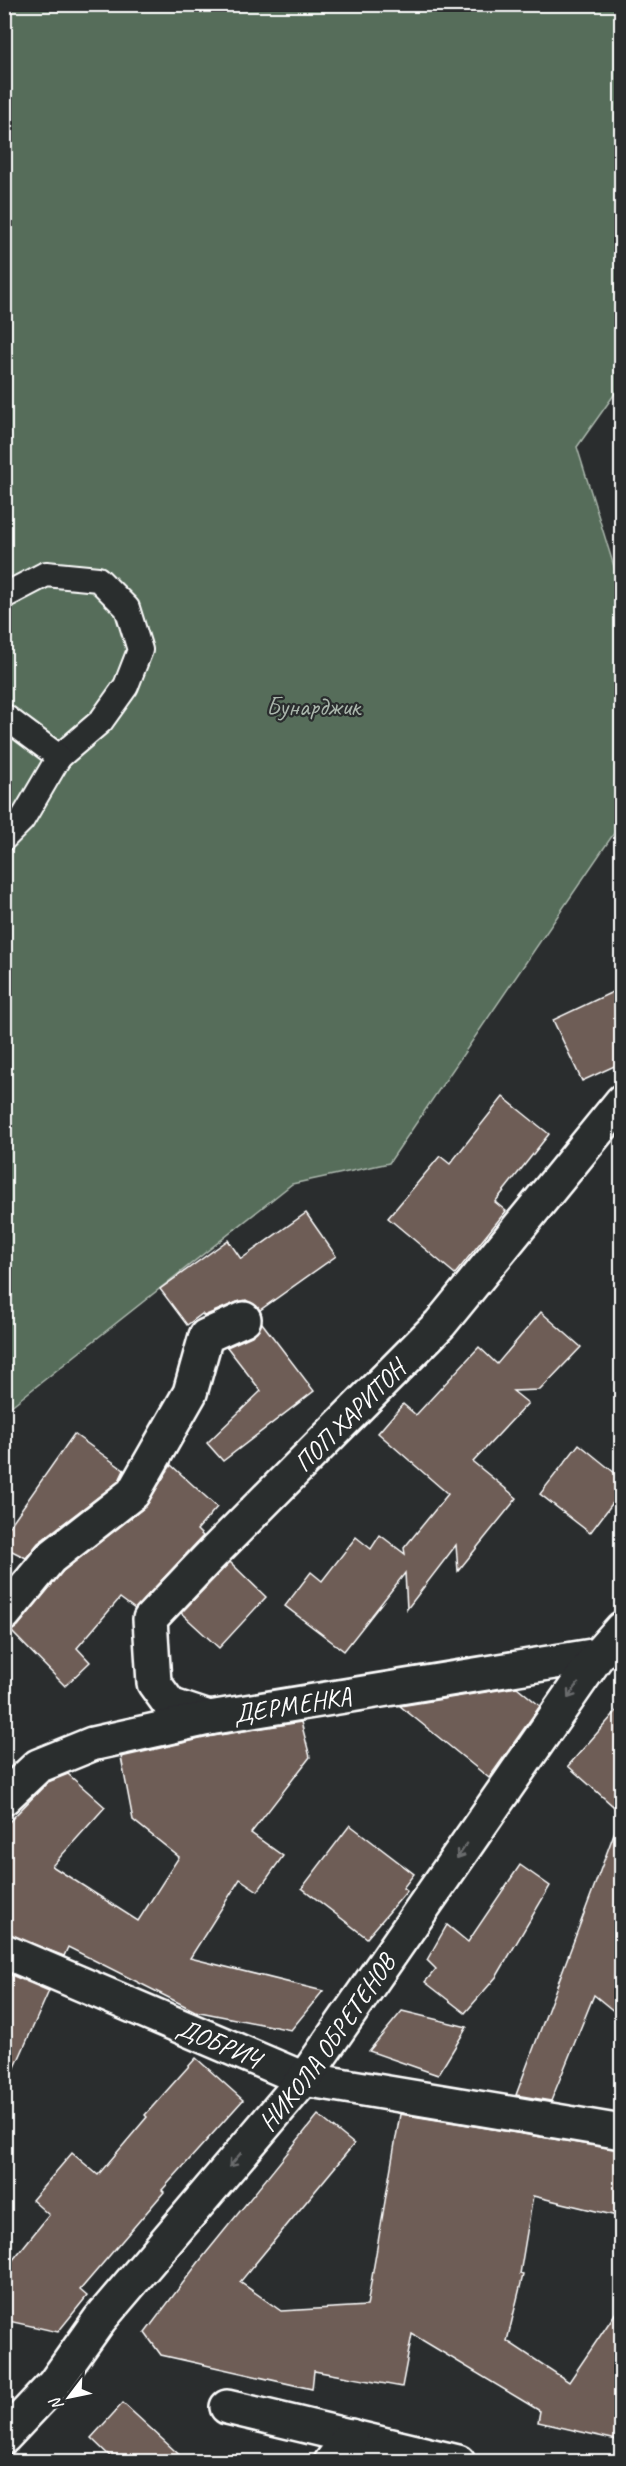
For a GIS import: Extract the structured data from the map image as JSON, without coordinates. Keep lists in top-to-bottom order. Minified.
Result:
{"streets":{"street":["ПОП ХАРИТОН","ДЕРМЕНКА","НИКОЛА ОБРЕТЕНОВ","ДОБРИЧ"]},"crossings":[["ПОП ХАРИТОН","ДЕРМЕНКА"],["ДЕРМЕНКА","НИКОЛА ОБРЕТЕНОВ"],["НИКОЛА ОБРЕТЕНОВ","ДОБРИЧ"]],"one_way":["НИКОЛА ОБРЕТЕНОВ"],"parks":["Бунарджик"],"north":"bottom left"}
